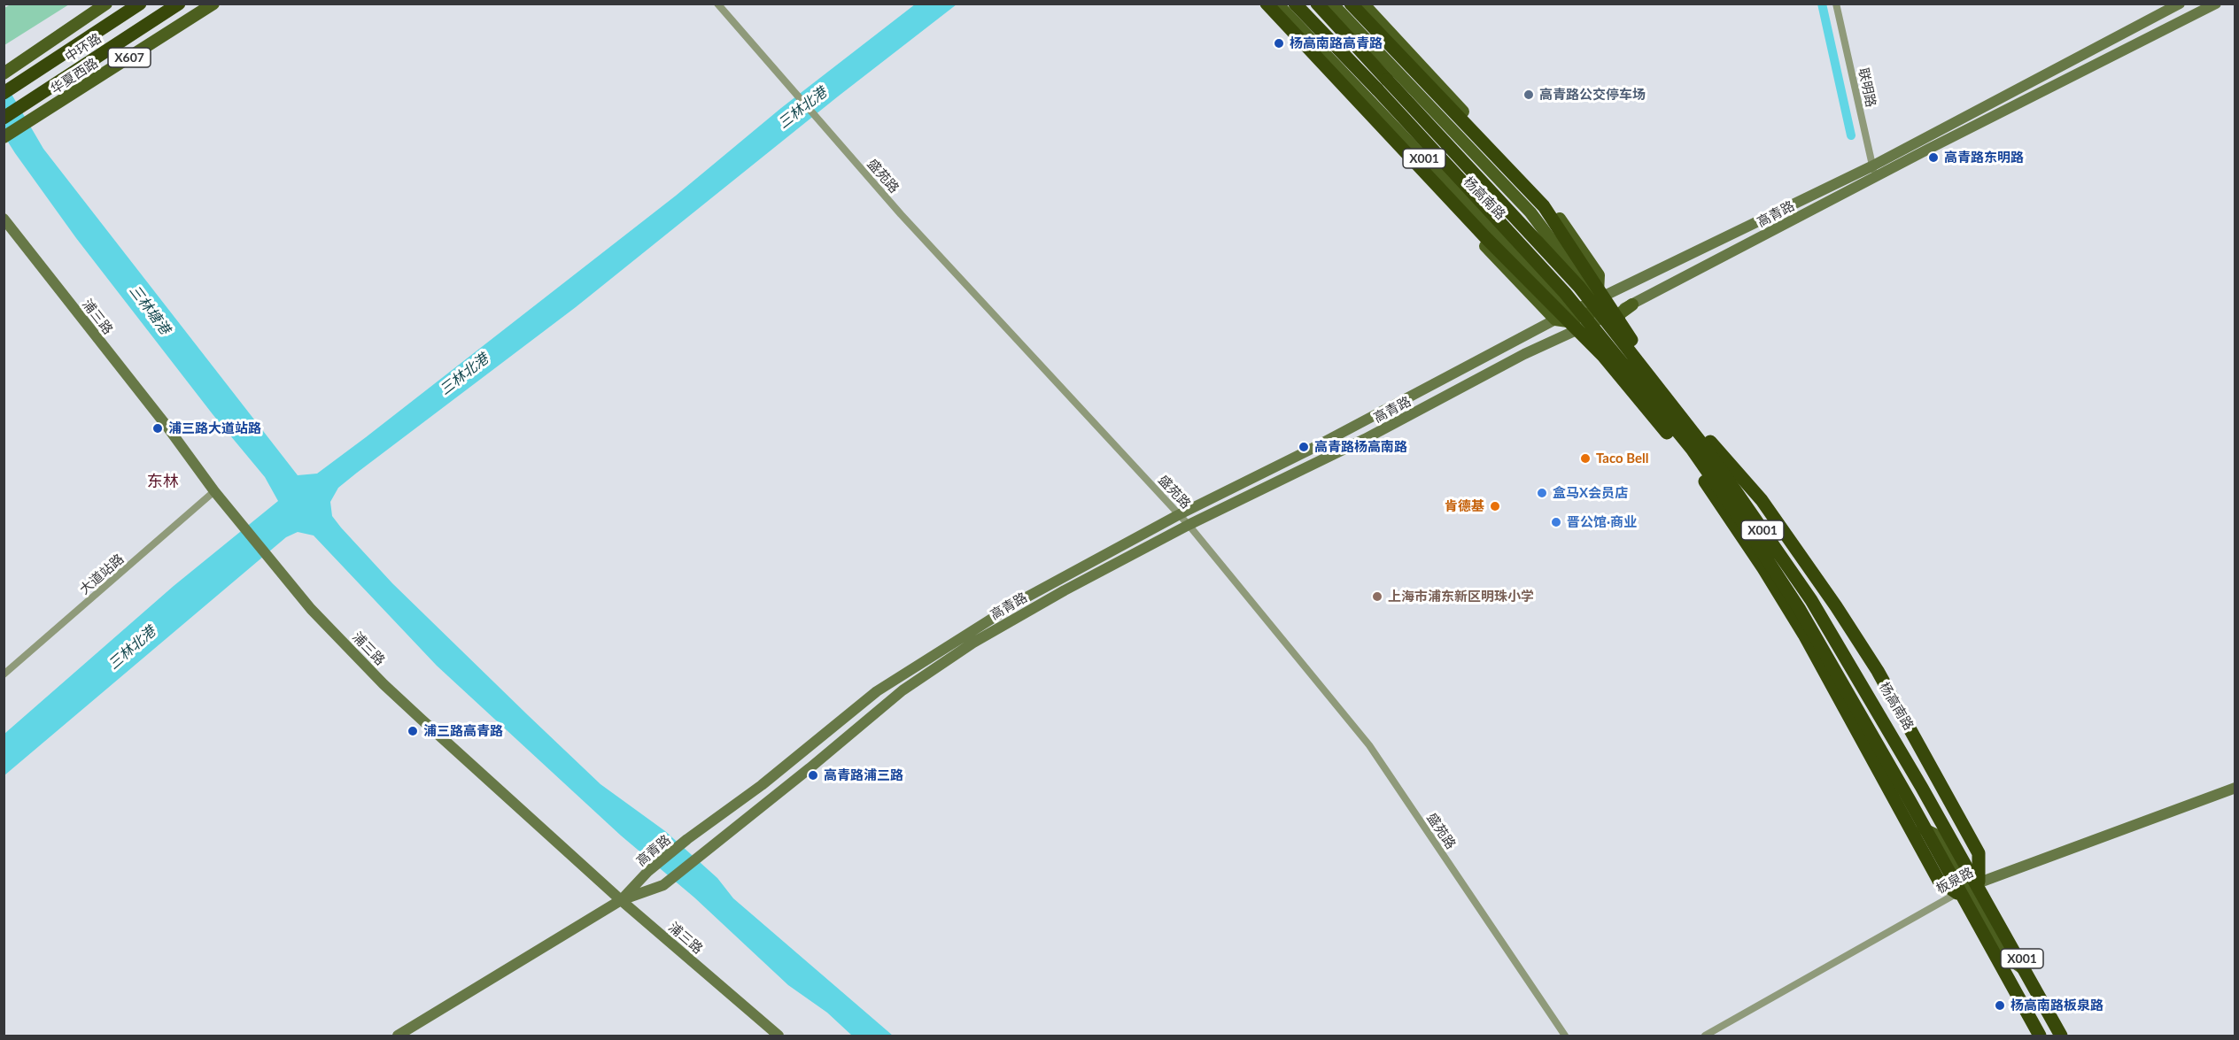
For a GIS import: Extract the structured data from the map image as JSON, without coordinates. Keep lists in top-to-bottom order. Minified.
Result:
{"streets":{"highway":["中环路","X001","杨高南路"],"main road":["X607","华夏西路","高青路","浦三路","板泉路"],"street":["联明路","盛苑路","大道站路"]},"crossings":[["联明路","高青路"],["X001","杨高南路"],["X001","高青路"],["盛苑路","高青路"],["杨高南路","高青路"],["杨高南路","板泉路"],["高青路","浦三路"],["浦三路","大道站路"]],"districts":["东林"],"water":["三林北港","三林塘港"],"places":["杨高南路高青路","高青路公交停车场","高青路东明路","浦三路大道站路","高青路杨高南路","Taco Bell","盒马X会员店","肯德基","晋公馆·商业","上海市浦东新区明珠小学","浦三路高青路","高青路浦三路","杨高南路板泉路"]}
